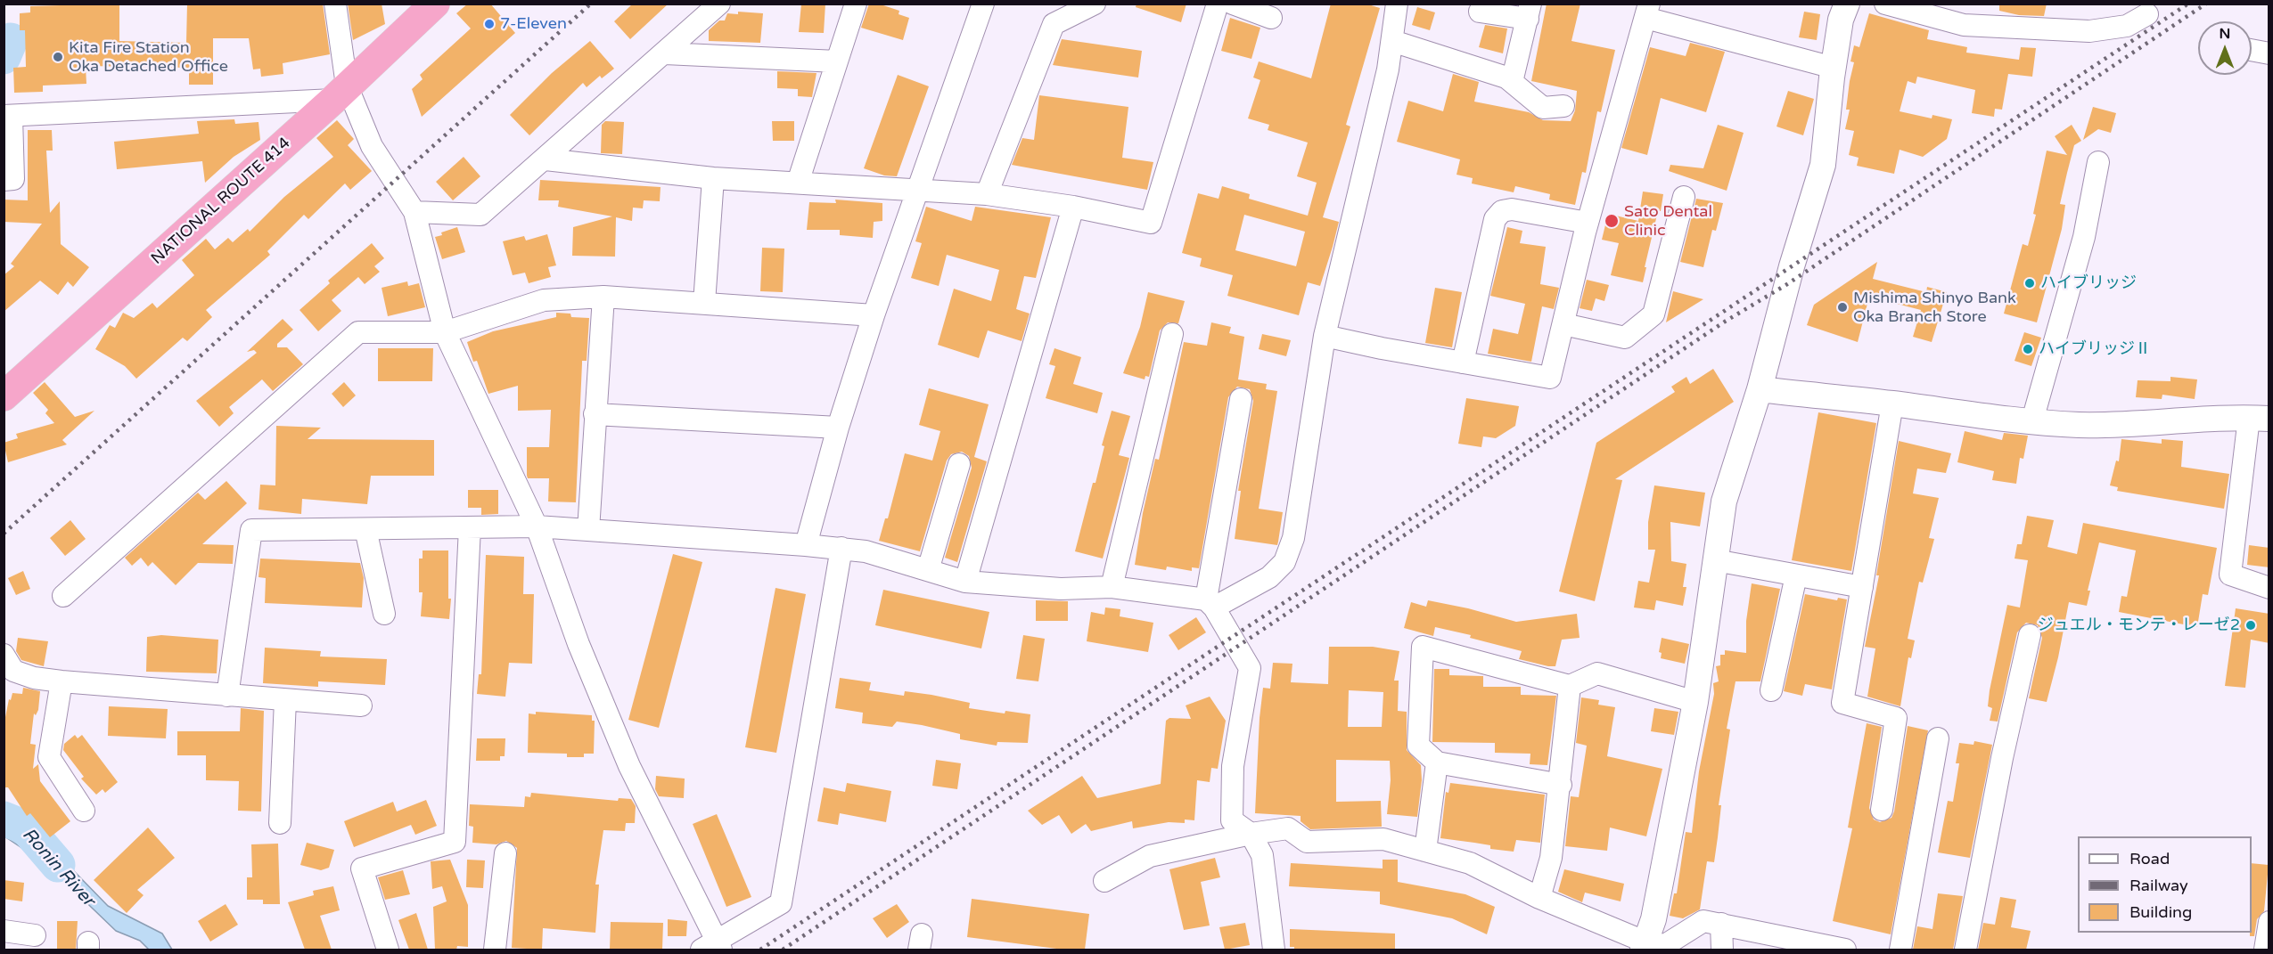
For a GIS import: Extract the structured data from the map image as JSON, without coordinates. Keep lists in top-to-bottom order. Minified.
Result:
{"streets":{"highway":["NATIONAL ROUTE 414"]},"water":["Ronin River"],"places":["7-Eleven","Kita Fire Station Oka Detached Office","Sato Dental Clinic","ハイブリッジ","Mishima Shinyo Bank Oka Branch Store","ハイブリッジⅡ","ジュエル・モンテ・レーゼ2"],"legend":["Road","Railway","Building"],"north":"top"}
